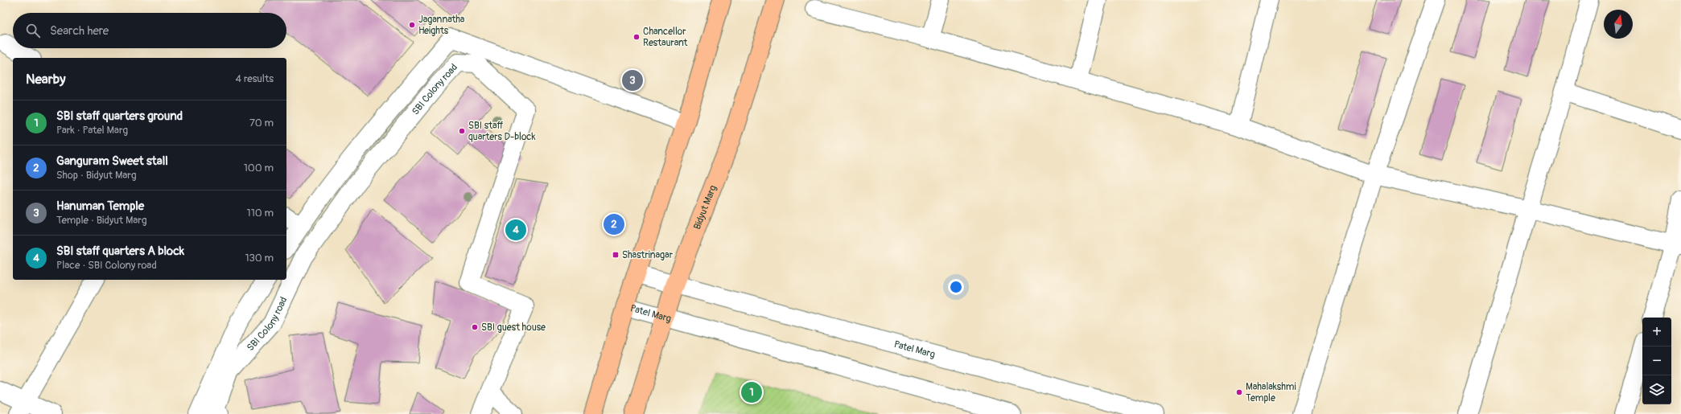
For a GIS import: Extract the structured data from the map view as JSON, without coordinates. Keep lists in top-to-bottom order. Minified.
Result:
{"streets":{"main road":["Bidyut Marg"],"street":["SBI Colony road","Patel Marg"]},"crossings":[["Bidyut Marg","Patel Marg"]],"places":{"other":["Jagannatha Heights","Chancellor Restaurant","SBI staff quarters D-block","SBI guest house","Mahalakshmi Temple"],"transit":["Shastrinagar"]},"north":"top","page":{"search":"Search here","heading":["Nearby","4 results"],"pins":["3","2","4","1"],"list":[{"mark":"1","name":"SBI staff quarters ground","note":"Park · Patel Marg","value":"70 m"},{"mark":"2","name":"Ganguram Sweet stall","note":"Shop · Bidyut Marg","value":"100 m"},{"mark":"3","name":"Hanuman Temple","note":"Temple · Bidyut Marg","value":"110 m"},{"mark":"4","name":"SBI staff quarters A block","note":"Place · SBI Colony road","value":"130 m"}],"map_buttons":["+","−"]}}
